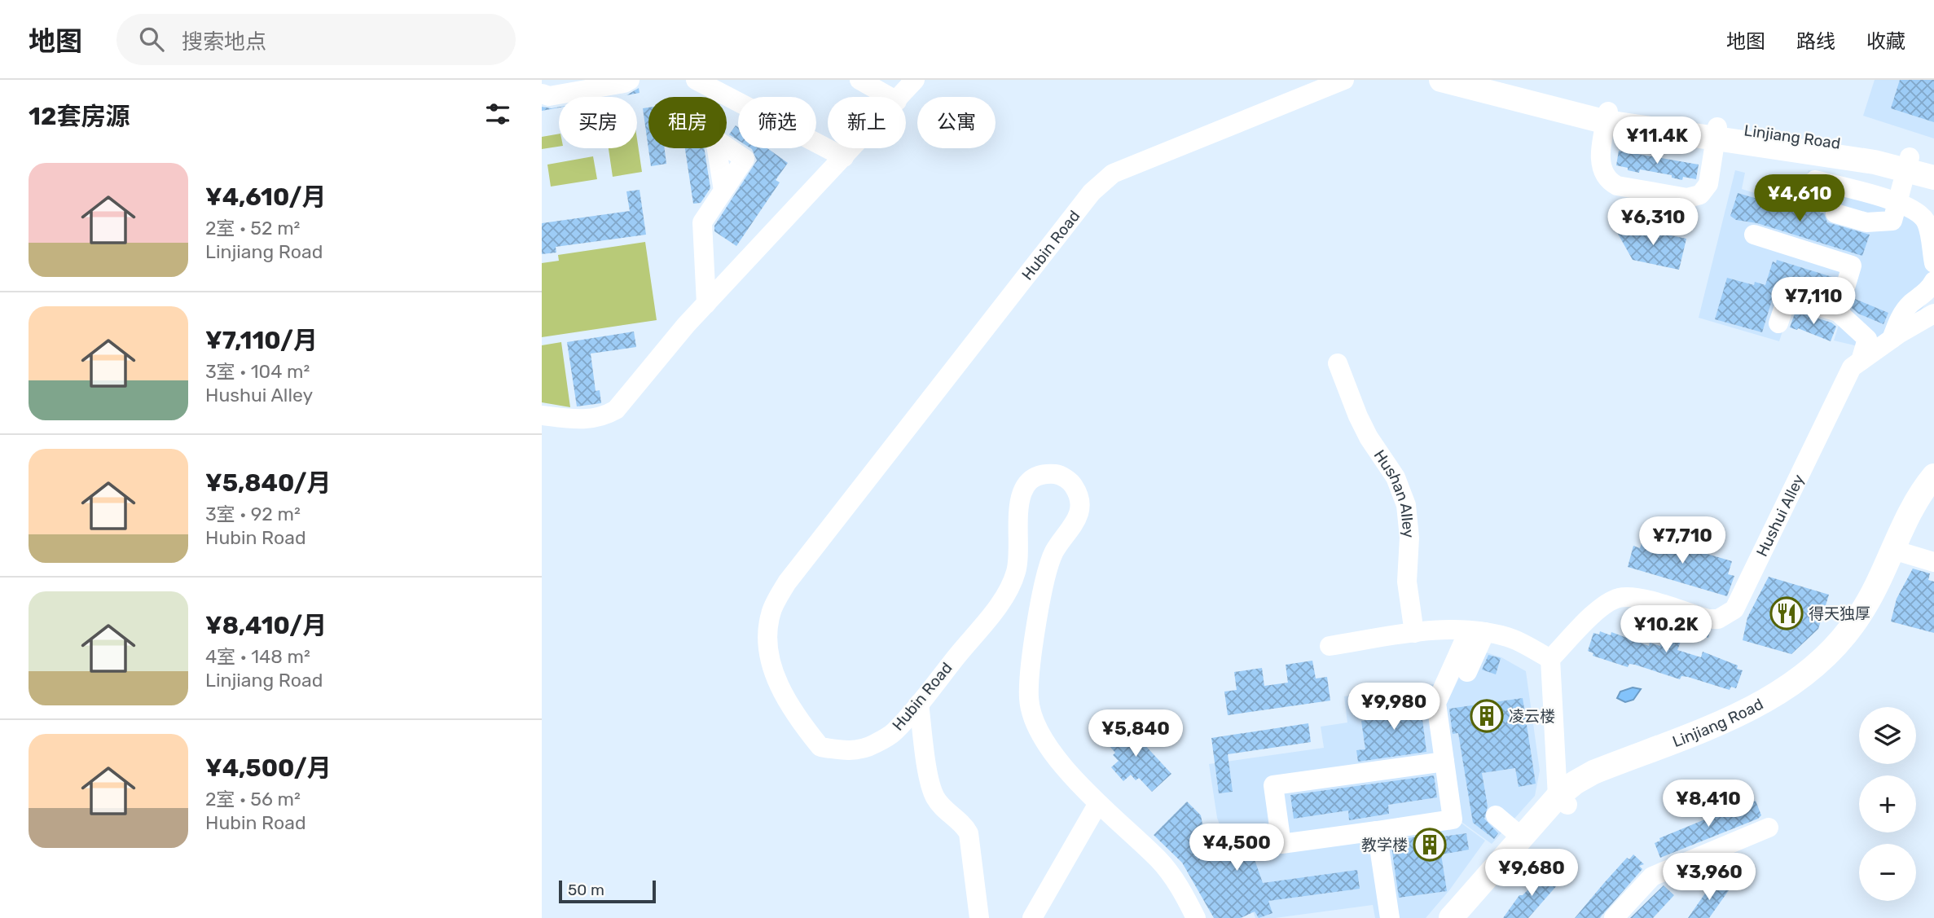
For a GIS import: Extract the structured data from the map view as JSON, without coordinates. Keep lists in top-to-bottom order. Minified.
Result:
{"streets":{"main road":["Linjiang Road"],"street":["Hubin Road","Hushan Alley","Hushui Alley"]},"places":{"restaurant":["得天独厚"],"building":["凌云楼","教学楼"]},"scale_bar":"50 m","page":{"header":"地图","search":"搜索地点","nav":["地图","路线","收藏"],"heading":"12套房源","chip":["买房","租房","筛选","新上","公寓"],"price":["¥11.4K","¥4,610","¥6,310","¥7,110","¥7,710","¥10.2K","¥9,980","¥5,840","¥8,410","¥4,500","¥9,680","¥3,960"],"list":[{"name":"¥4,610/月","note":"2室 · 52 m² · Linjiang Road"},{"name":"¥7,110/月","note":"3室 · 104 m² · Hushui Alley"},{"name":"¥5,840/月","note":"3室 · 92 m² · Hubin Road"},{"name":"¥8,410/月","note":"4室 · 148 m² · Linjiang Road"},{"name":"¥4,500/月","note":"2室 · 56 m² · Hubin Road"}],"map_buttons":["+","−"],"scale":"50 m"}}
